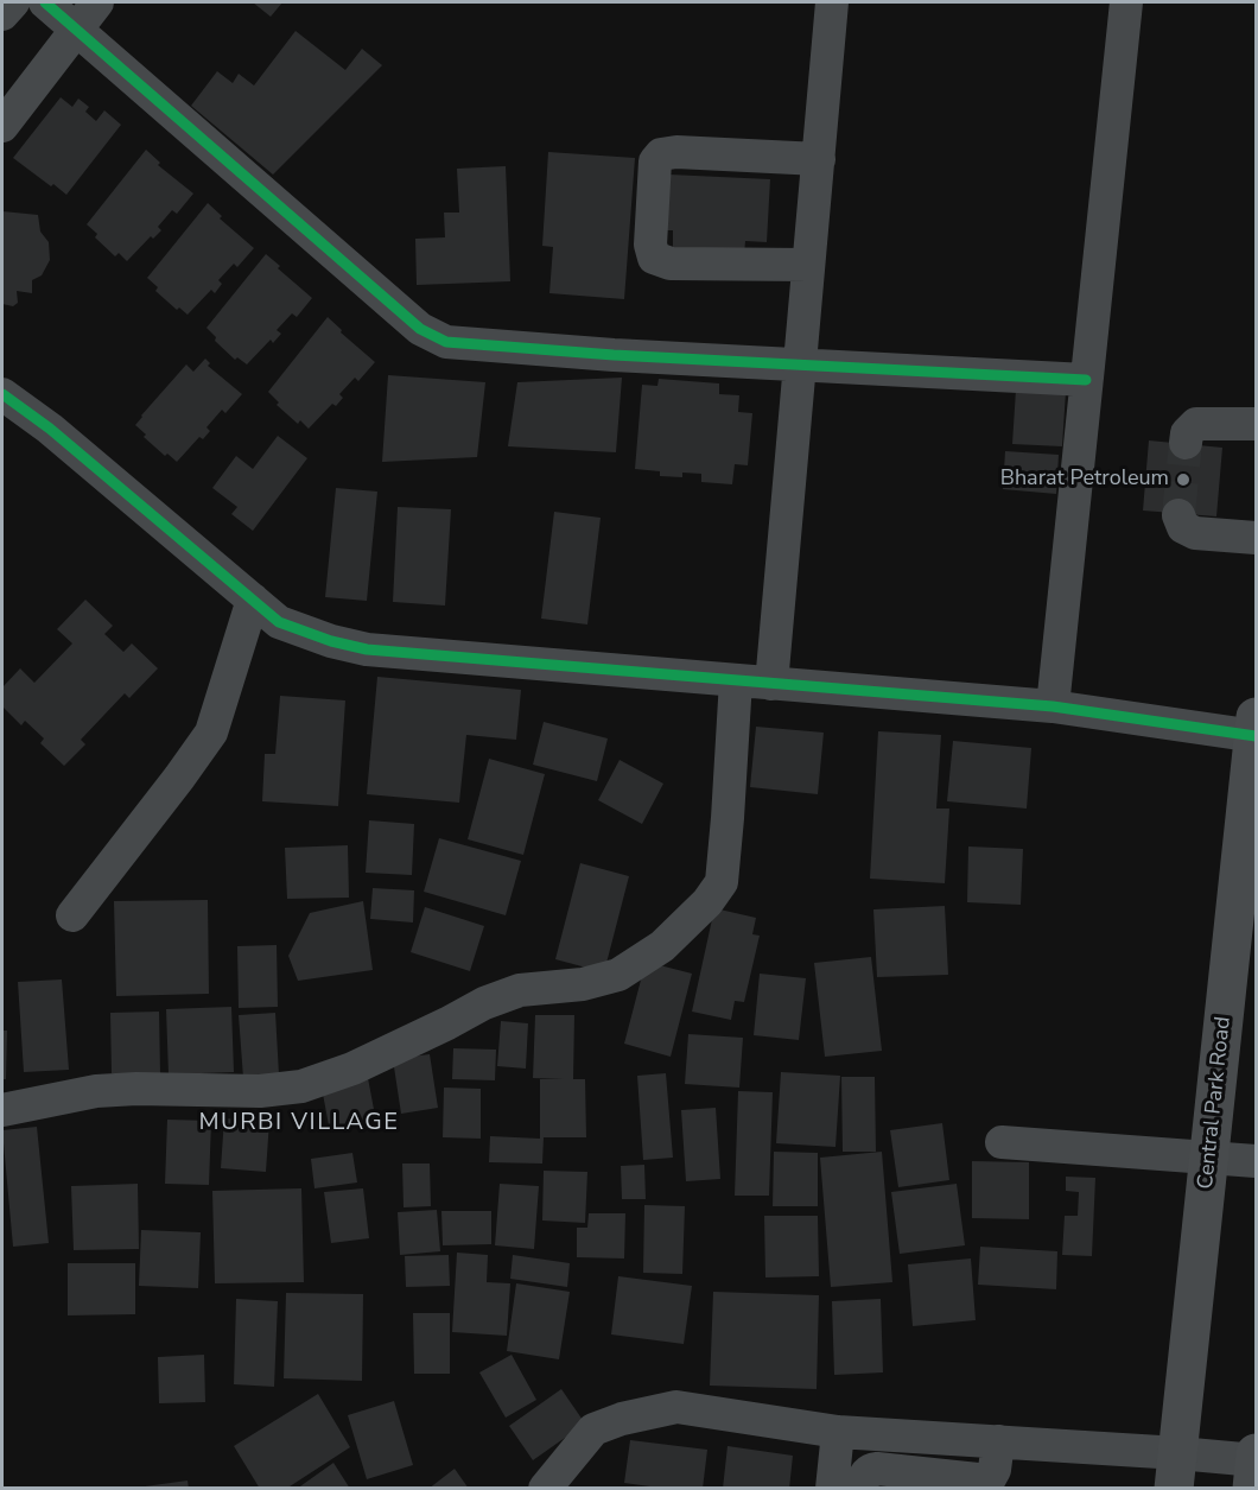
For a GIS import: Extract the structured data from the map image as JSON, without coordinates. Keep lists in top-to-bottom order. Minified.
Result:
{"streets":{"main road":["Central Park Road"]},"districts":["MURBI VILLAGE"],"places":["Bharat Petroleum"]}
